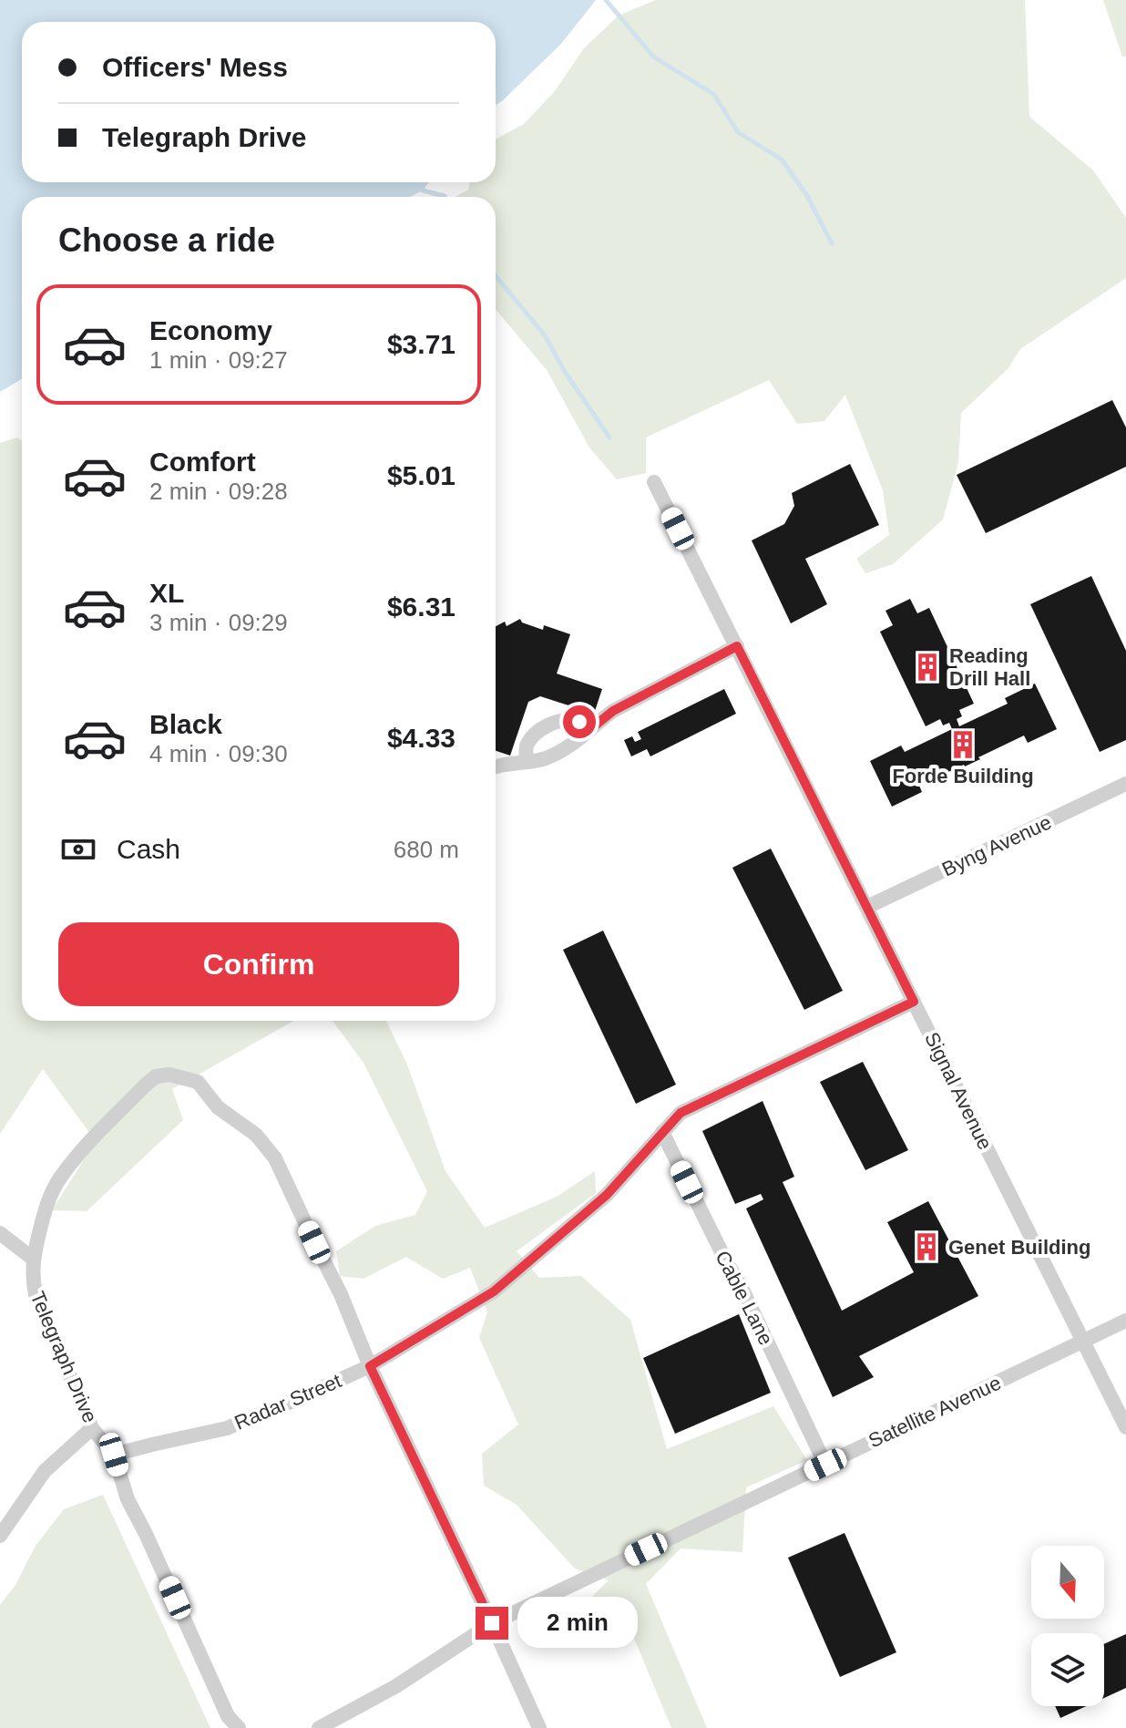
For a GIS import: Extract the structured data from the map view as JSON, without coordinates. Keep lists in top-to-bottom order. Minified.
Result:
{"streets":{"street":["Byng Avenue","Signal Avenue","Cable Lane","Telegraph Drive","Radar Street","Satellite Avenue"]},"crossings":[["Byng Avenue","Signal Avenue"],["Signal Avenue","Radar Street"],["Signal Avenue","Satellite Avenue"],["Cable Lane","Radar Street"],["Cable Lane","Satellite Avenue"],["Telegraph Drive","Radar Street"],["Telegraph Drive","Satellite Avenue"]],"places":{"building":["Reading Drill Hall","Forde Building","Genet Building"]},"north":"bottom","page":{"banner":["Officers' Mess","Telegraph Drive"],"heading":"Choose a ride","list":[{"name":"Economy","note":"1 min · 09:27","value":"$3.71"},{"name":"Comfort","note":"2 min · 09:28","value":"$5.01"},{"name":"XL","note":"3 min · 09:29","value":"$6.31"},{"name":"Black","note":"4 min · 09:30","value":"$4.33"}],"pay":["Cash","680 m"],"buttons":"Confirm","bubble":"2 min"}}
